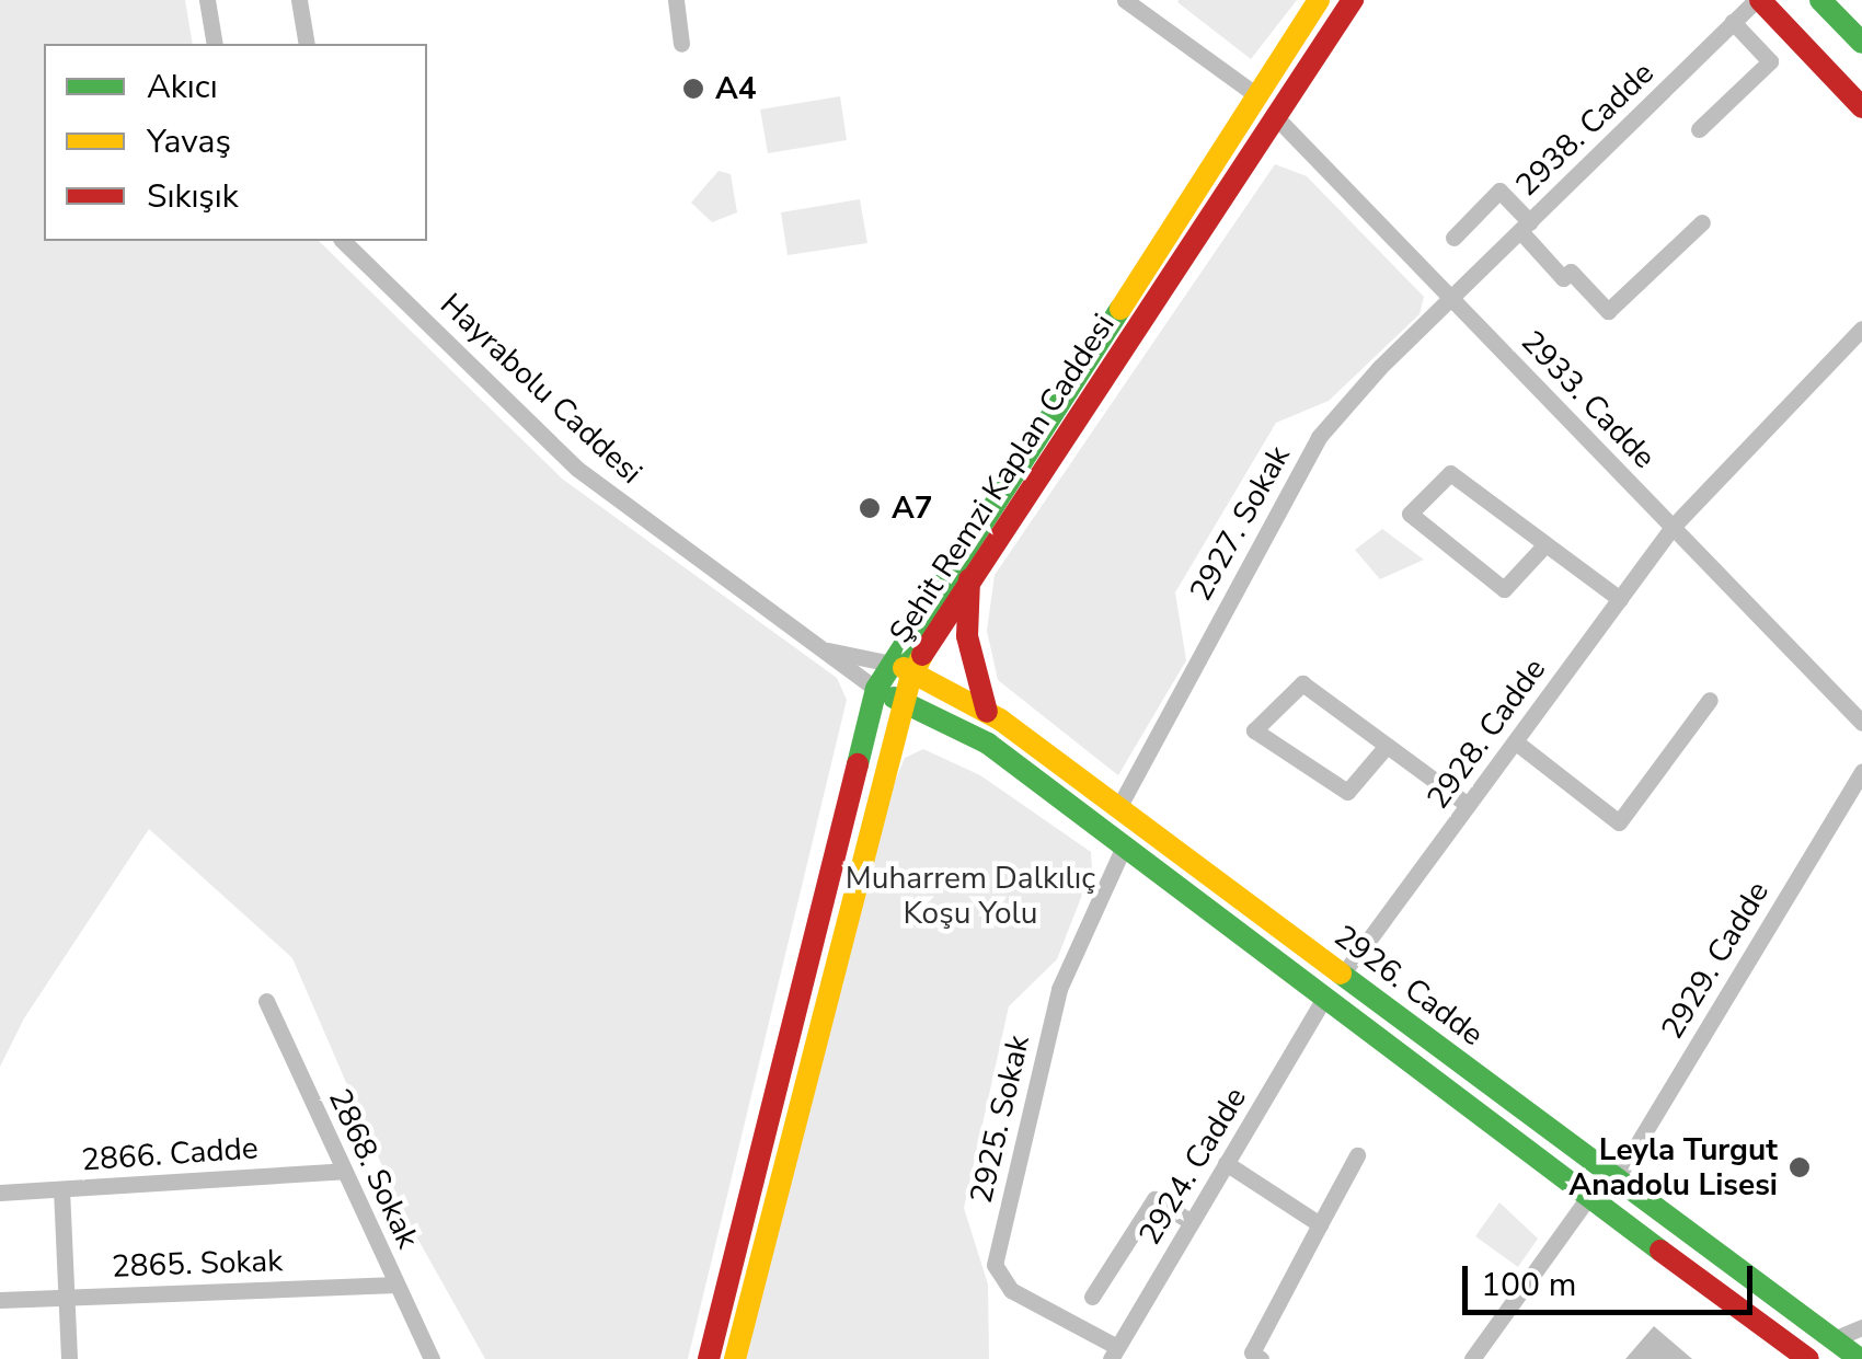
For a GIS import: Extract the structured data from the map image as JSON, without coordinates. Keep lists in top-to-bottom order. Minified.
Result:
{"streets":{"main road":["Şehit Remzi Kaplan Caddesi","2926. Cadde"],"street":["2938. Cadde","Hayrabolu Caddesi","2933. Cadde","2927. Sokak","2928. Cadde","2929. Cadde","2925. Sokak","2866. Cadde","2924. Cadde","2868. Sokak","2865. Sokak"]},"crossings":[["2938. Cadde","2933. Cadde"],["2938. Cadde","2927. Sokak"],["Hayrabolu Caddesi","Şehit Remzi Kaplan Caddesi"],["Hayrabolu Caddesi","2926. Cadde"],["2933. Cadde","Şehit Remzi Kaplan Caddesi"],["2933. Cadde","2927. Sokak"],["2933. Cadde","2928. Cadde"],["Şehit Remzi Kaplan Caddesi","2926. Cadde"],["2927. Sokak","2926. Cadde"],["2928. Cadde","2926. Cadde"],["2929. Cadde","2926. Cadde"],["2926. Cadde","2925. Sokak"],["2926. Cadde","2924. Cadde"],["2925. Sokak","2924. Cadde"],["2866. Cadde","2868. Sokak"],["2868. Sokak","2865. Sokak"]],"parks":["Muharrem Dalkılıç Koşu Yolu"],"places":["A4","A7","Leyla Turgut Anadolu Lisesi"],"legend":["Akıcı","Yavaş","Sıkışık"],"scale_bar":"100 m"}
